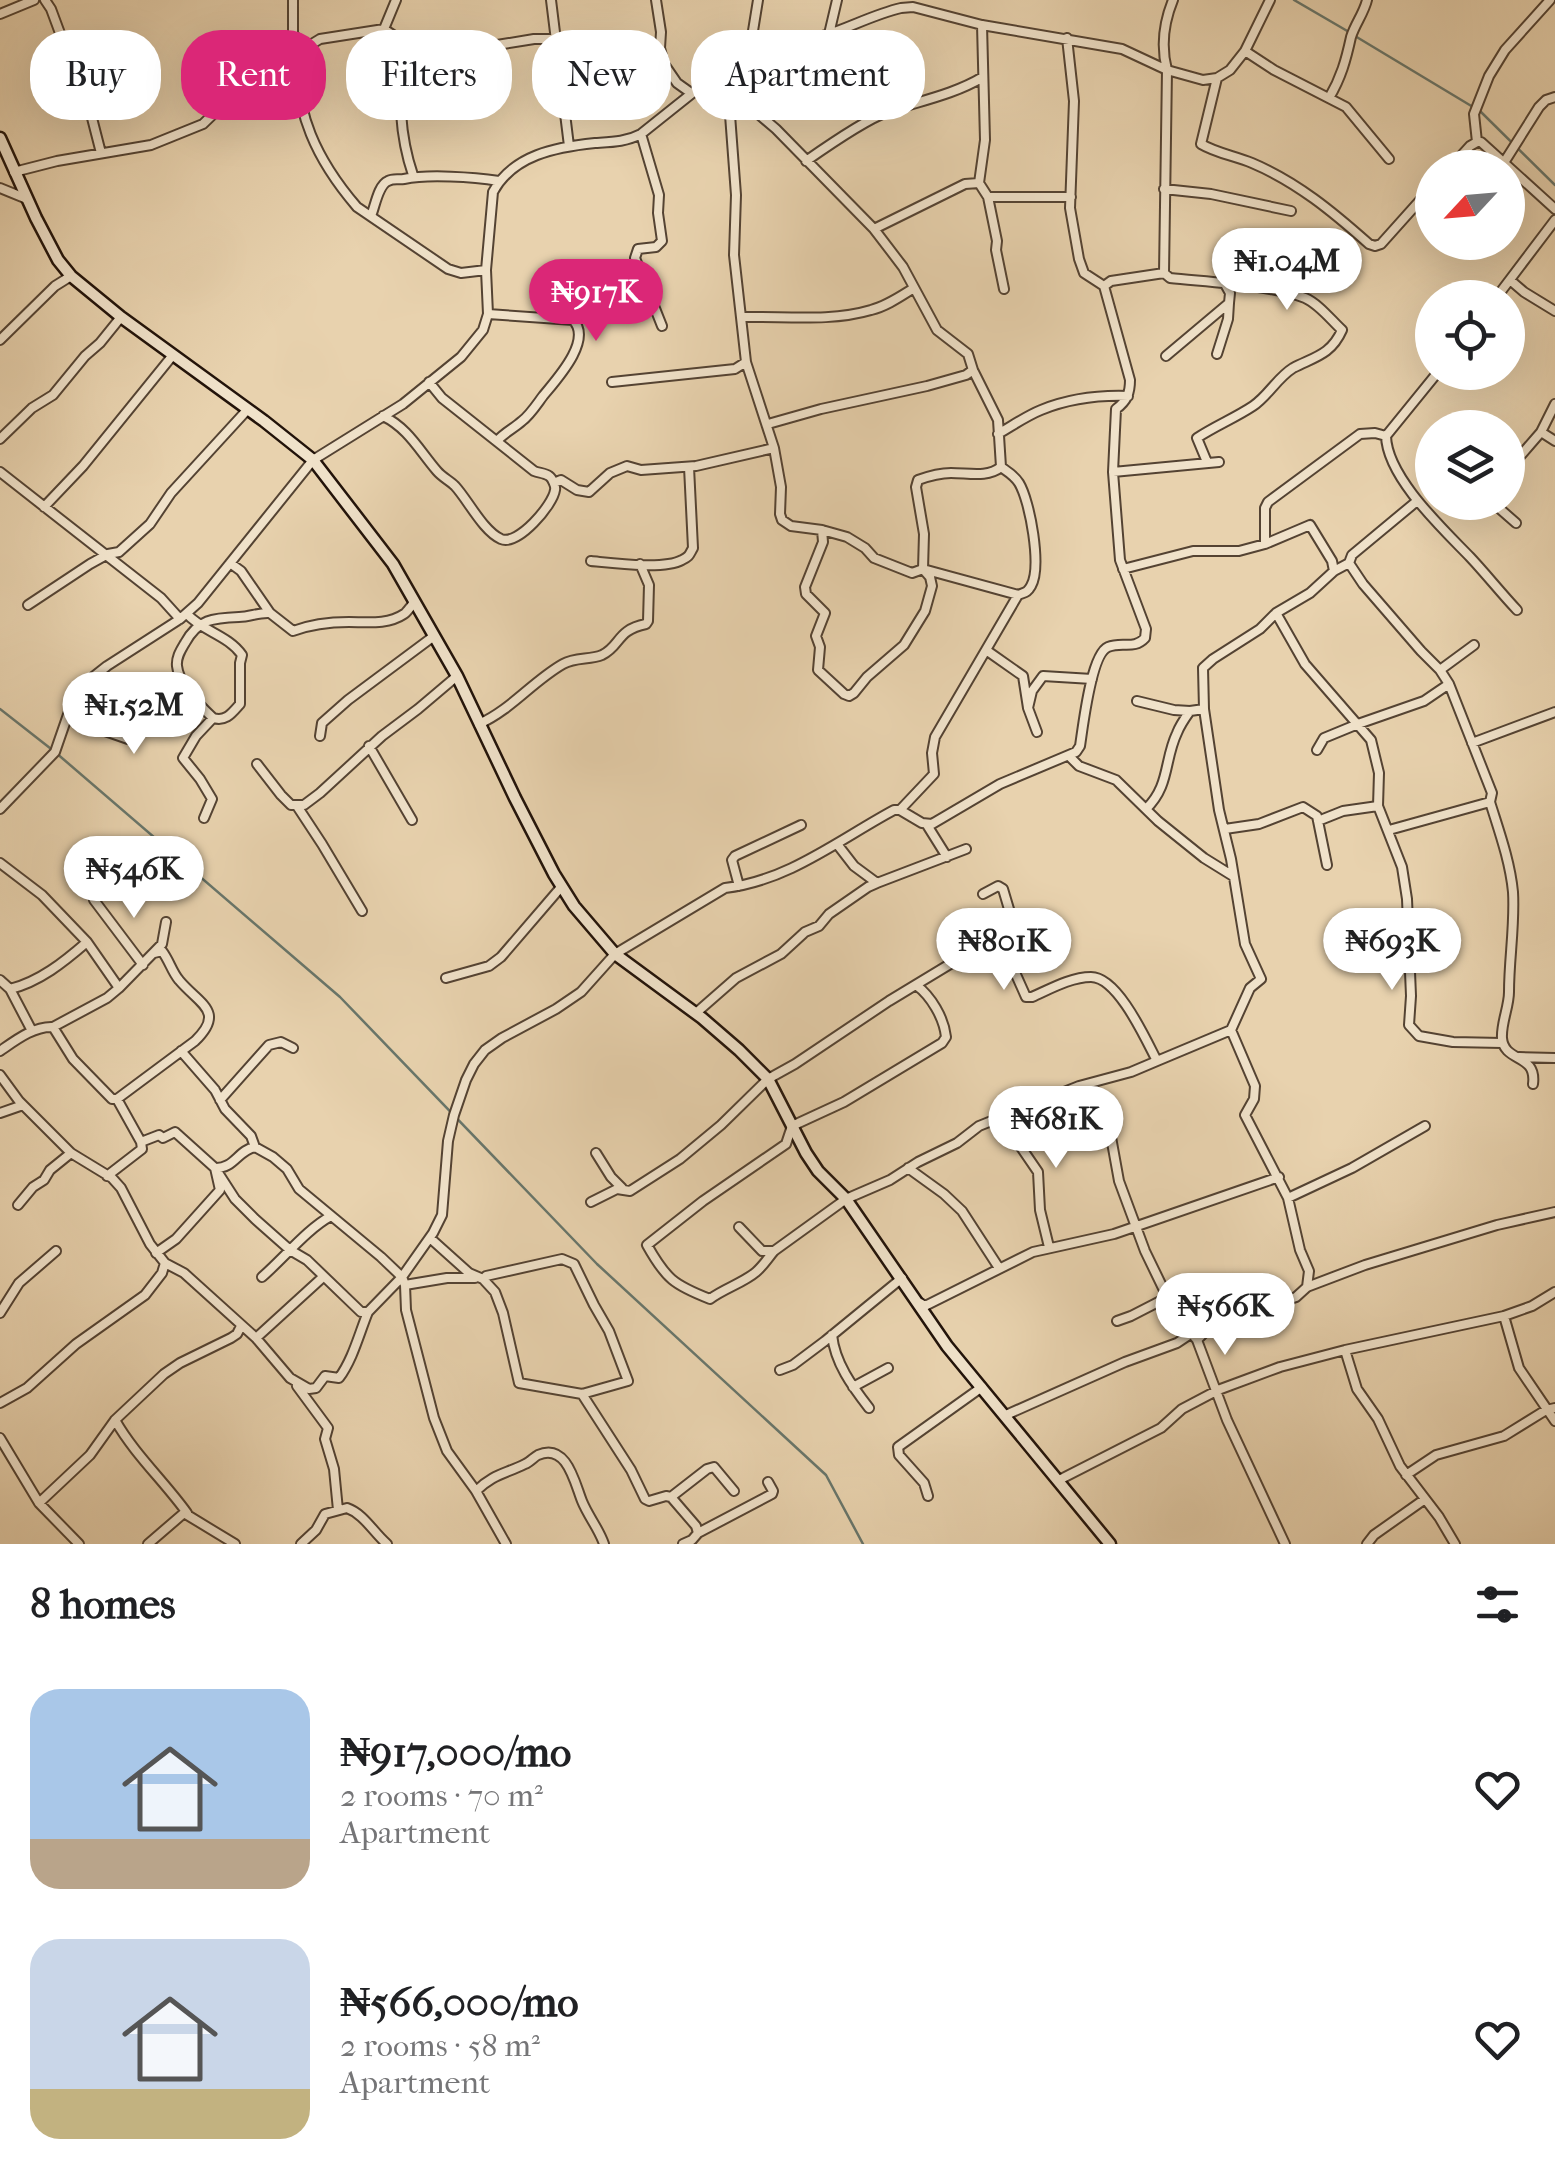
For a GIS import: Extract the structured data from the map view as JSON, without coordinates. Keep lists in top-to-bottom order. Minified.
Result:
{"north":"bottom left","page":{"chip":["Buy","Rent","Filters","New","Apartment"],"price":["₦1.04M","₦917K","₦1.52M","₦546K","₦801K","₦693K","₦681K","₦566K"],"heading":"8 homes","list":[{"name":"₦917,000/mo","note":"2 rooms · 70 m² · Apartment"},{"name":"₦566,000/mo","note":"2 rooms · 58 m² · Apartment"}]}}
